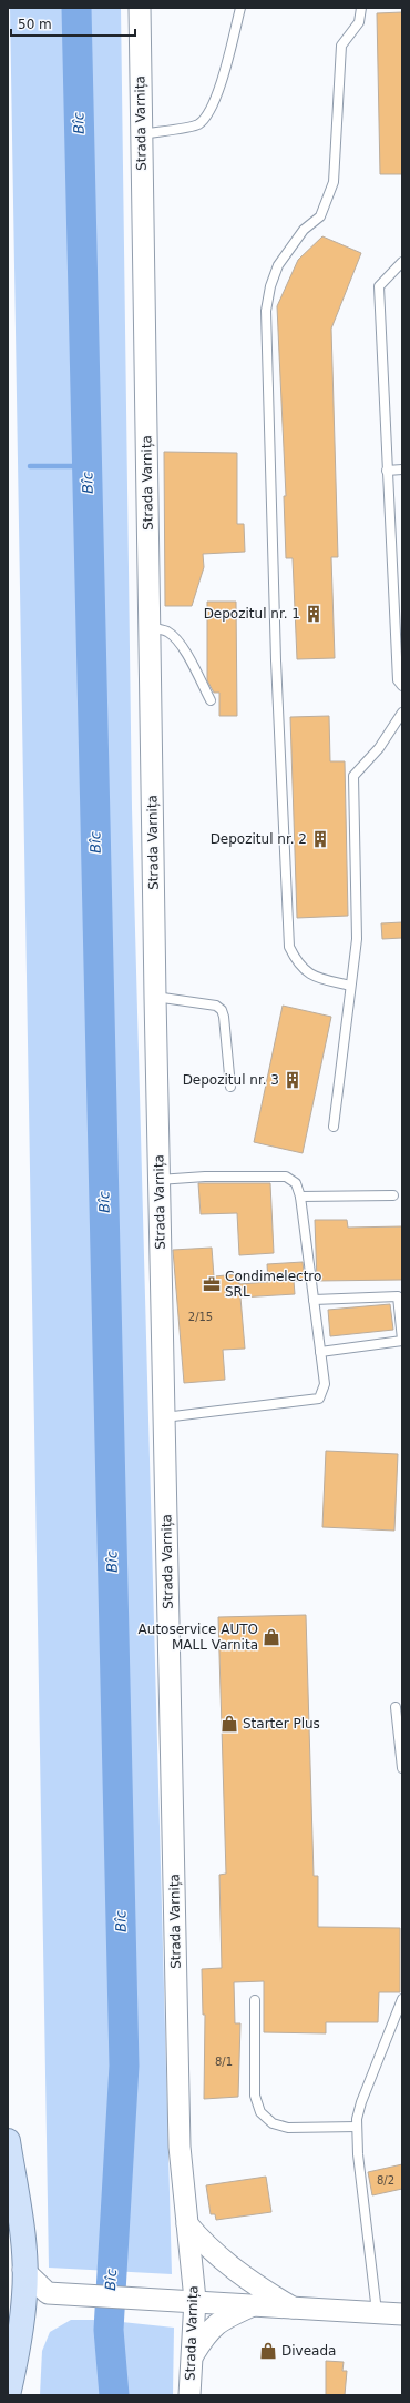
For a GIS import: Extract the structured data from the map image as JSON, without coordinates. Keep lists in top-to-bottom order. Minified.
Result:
{"streets":{"street":["Strada Varnița"]},"water":["Bîc"],"places":{"building":["Depozitul nr. 1","Depozitul nr. 2","Depozitul nr. 3"],"office":["Condimelectro SRL"],"shop":["Autoservice AUTO MALL Varnita","Starter Plus","Diveada"]},"house_numbers":["2/15","8/1","8/2"],"scale_bar":"50 m"}
